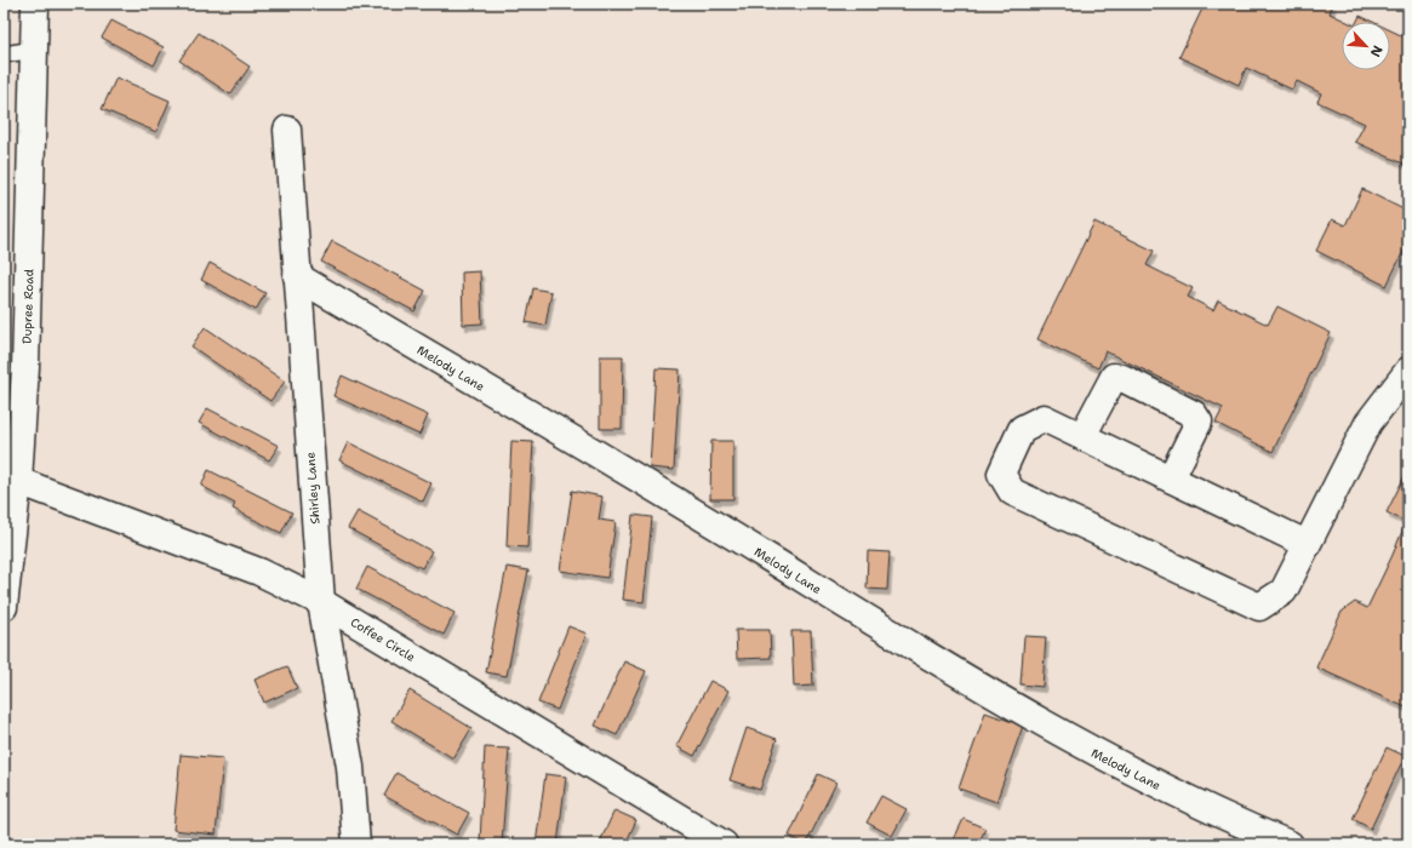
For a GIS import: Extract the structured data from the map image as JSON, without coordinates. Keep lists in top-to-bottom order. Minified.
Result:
{"streets":{"street":["Dupree Road","Melody Lane","Shirley Lane","Coffee Circle"]},"crossings":[["Dupree Road","Coffee Circle"],["Melody Lane","Shirley Lane"],["Shirley Lane","Coffee Circle"]],"north":"bottom right"}
